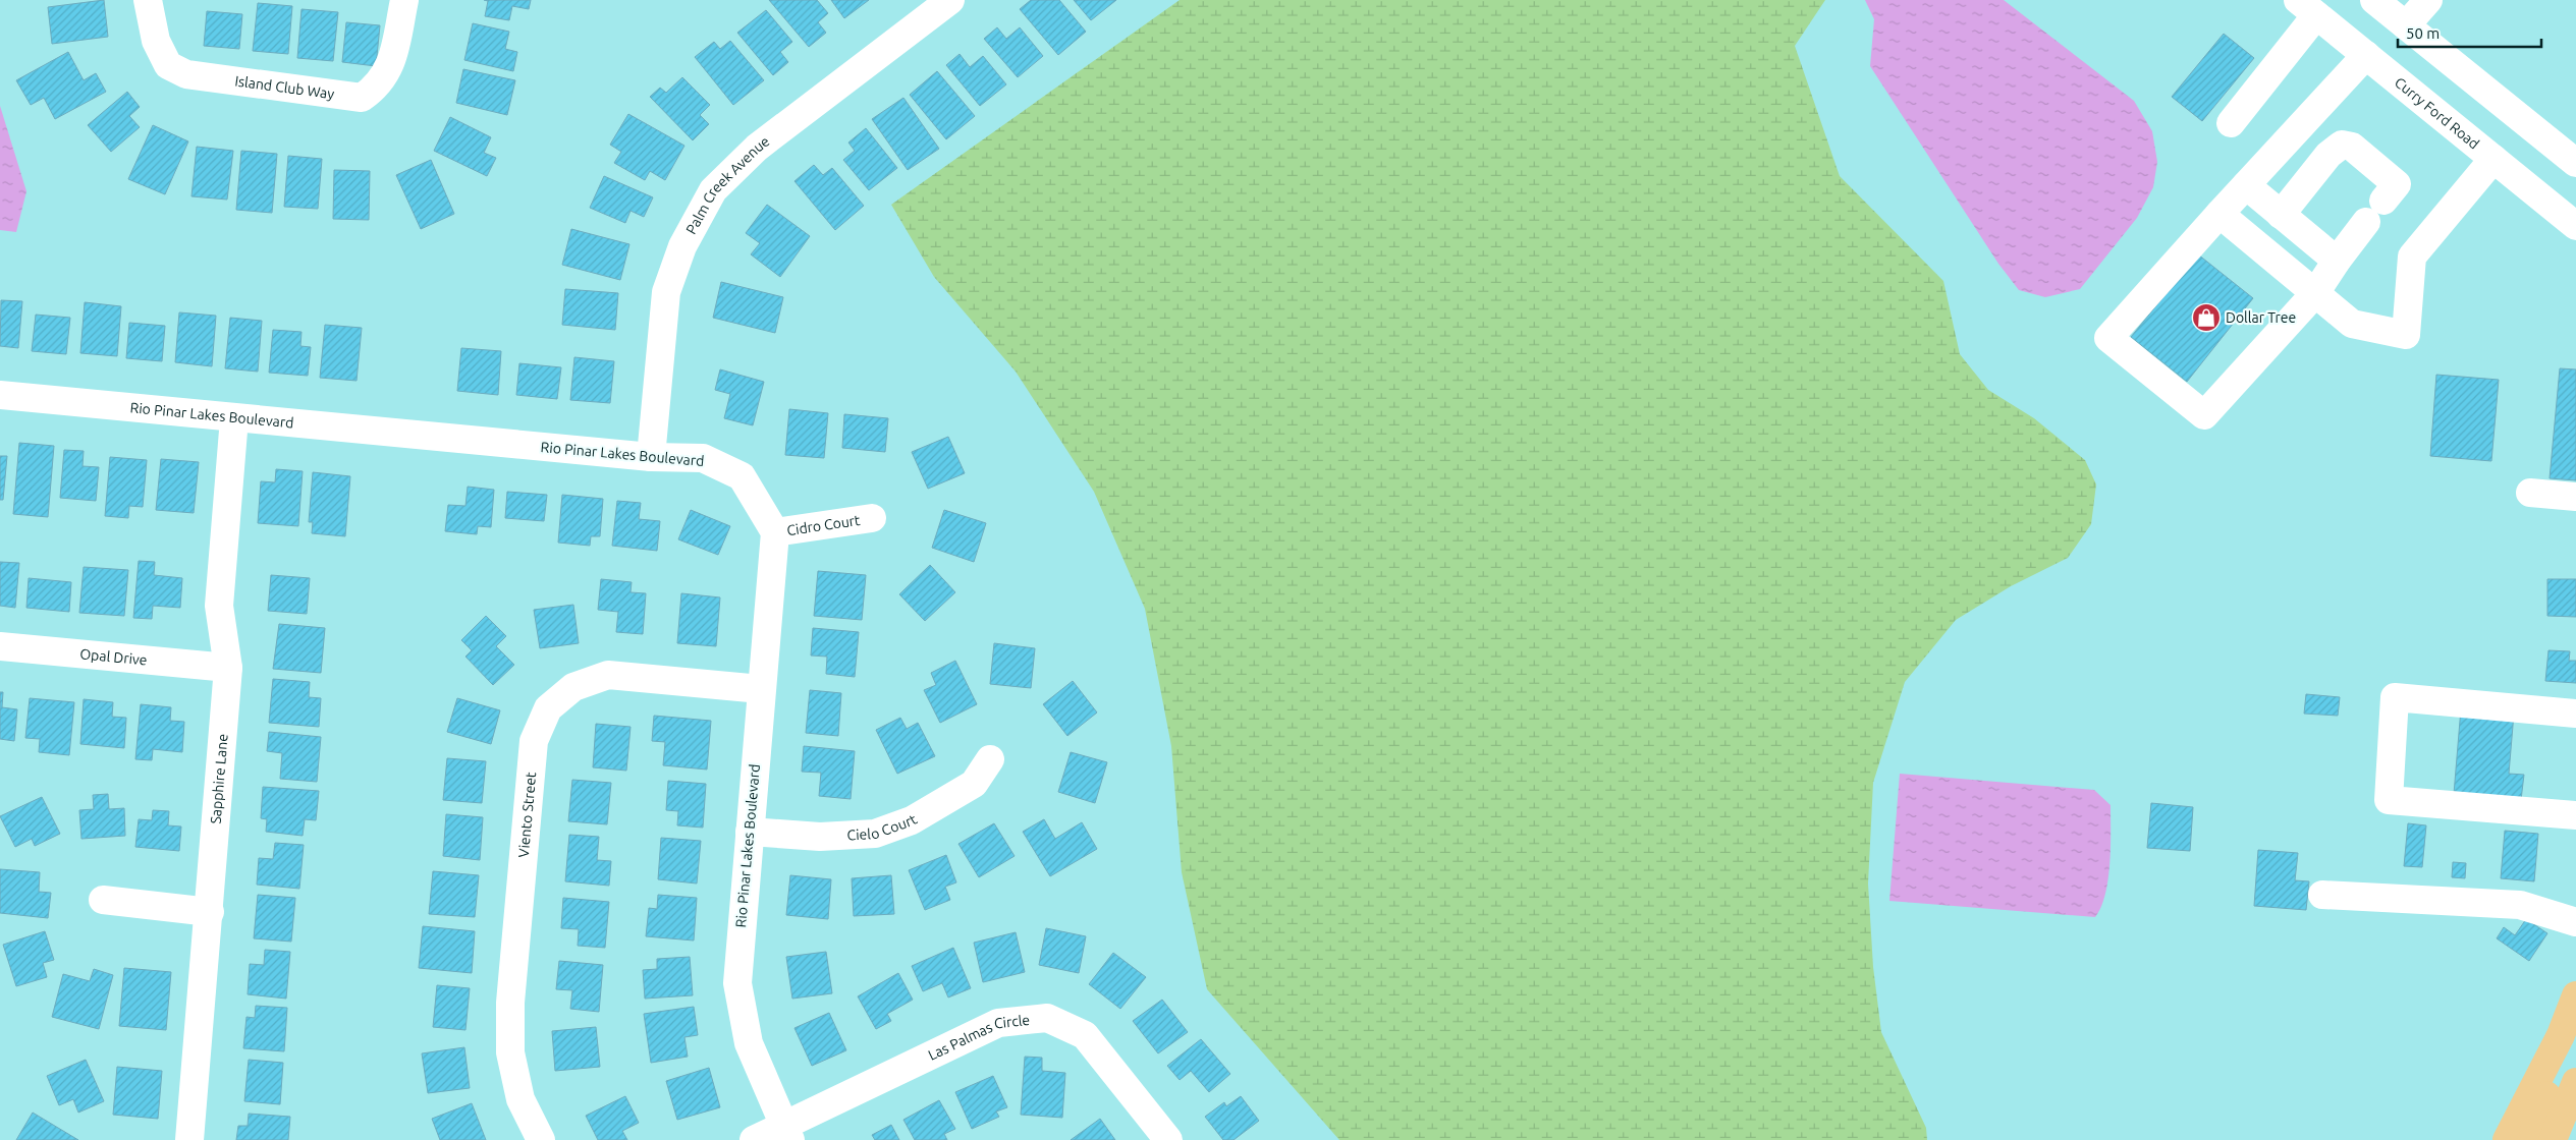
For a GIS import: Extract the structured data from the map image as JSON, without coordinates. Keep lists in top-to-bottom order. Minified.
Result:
{"streets":{"street":["Island Club Way","Curry Ford Road","Palm Creek Avenue","Rio Pinar Lakes Boulevard","Cidro Court","Opal Drive","Sapphire Lane","Viento Street","Cielo Court","Las Palmas Circle"]},"crossings":[["Palm Creek Avenue","Rio Pinar Lakes Boulevard"],["Rio Pinar Lakes Boulevard","Cidro Court"],["Rio Pinar Lakes Boulevard","Sapphire Lane"],["Rio Pinar Lakes Boulevard","Viento Street"],["Rio Pinar Lakes Boulevard","Cielo Court"],["Rio Pinar Lakes Boulevard","Las Palmas Circle"],["Opal Drive","Sapphire Lane"]],"places":{"shop":["Dollar Tree"]},"scale_bar":"50 m"}
